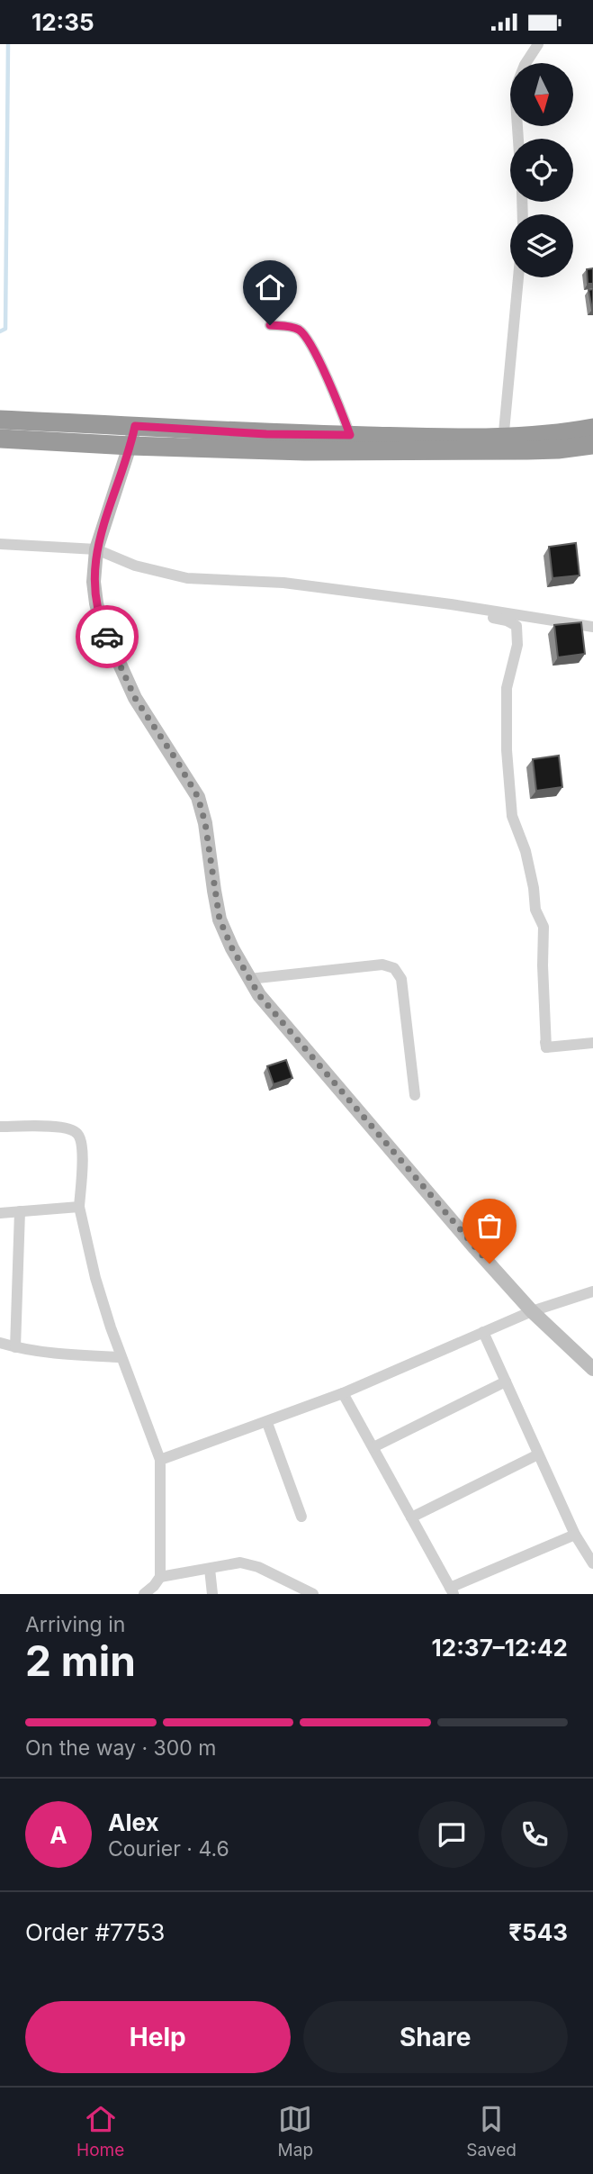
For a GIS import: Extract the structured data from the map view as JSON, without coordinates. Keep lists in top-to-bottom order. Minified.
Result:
{"north":"bottom","page":{"status":"12:35","heading":["2 min","Arriving in","12:37–12:42"],"panel":["Alex","Courier · 4.6","Order #7753","₹543"],"bar":"On the way · 300 m","round":"A","buttons":["Help","Share"],"tabs":["Home","Map","Saved"]}}
